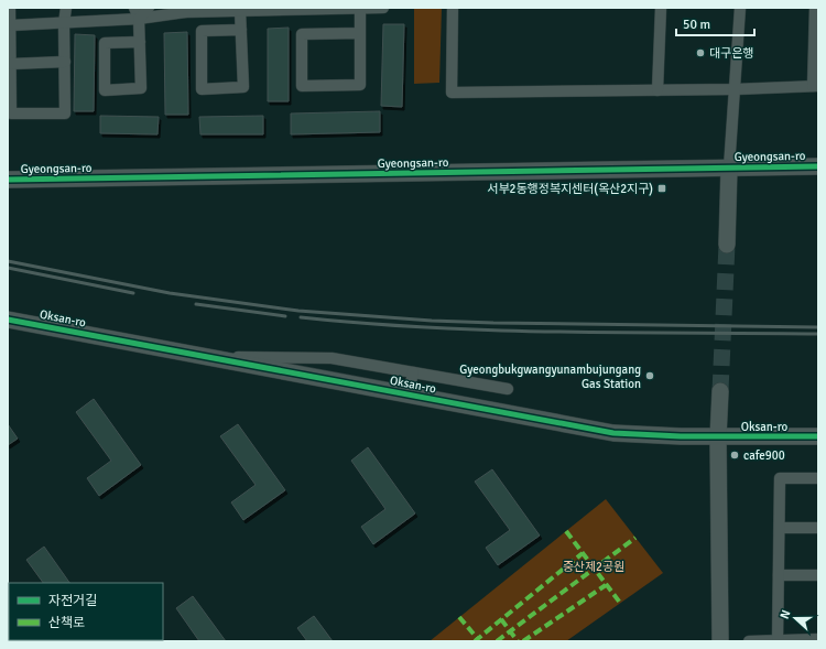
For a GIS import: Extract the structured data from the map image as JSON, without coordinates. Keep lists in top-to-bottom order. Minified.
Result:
{"streets":{"street":["Gyeongsan-ro","Oksan-ro"]},"parks":["중산제2공원"],"places":{"other":["대구은행","Gyeongbukgwangyunambujungang Gas Station","cafe900"],"transit":["서부2동행정복지센터(옥산2지구)"]},"legend":["자전거길","산책로"],"scale_bar":"50 m","north":"left"}
